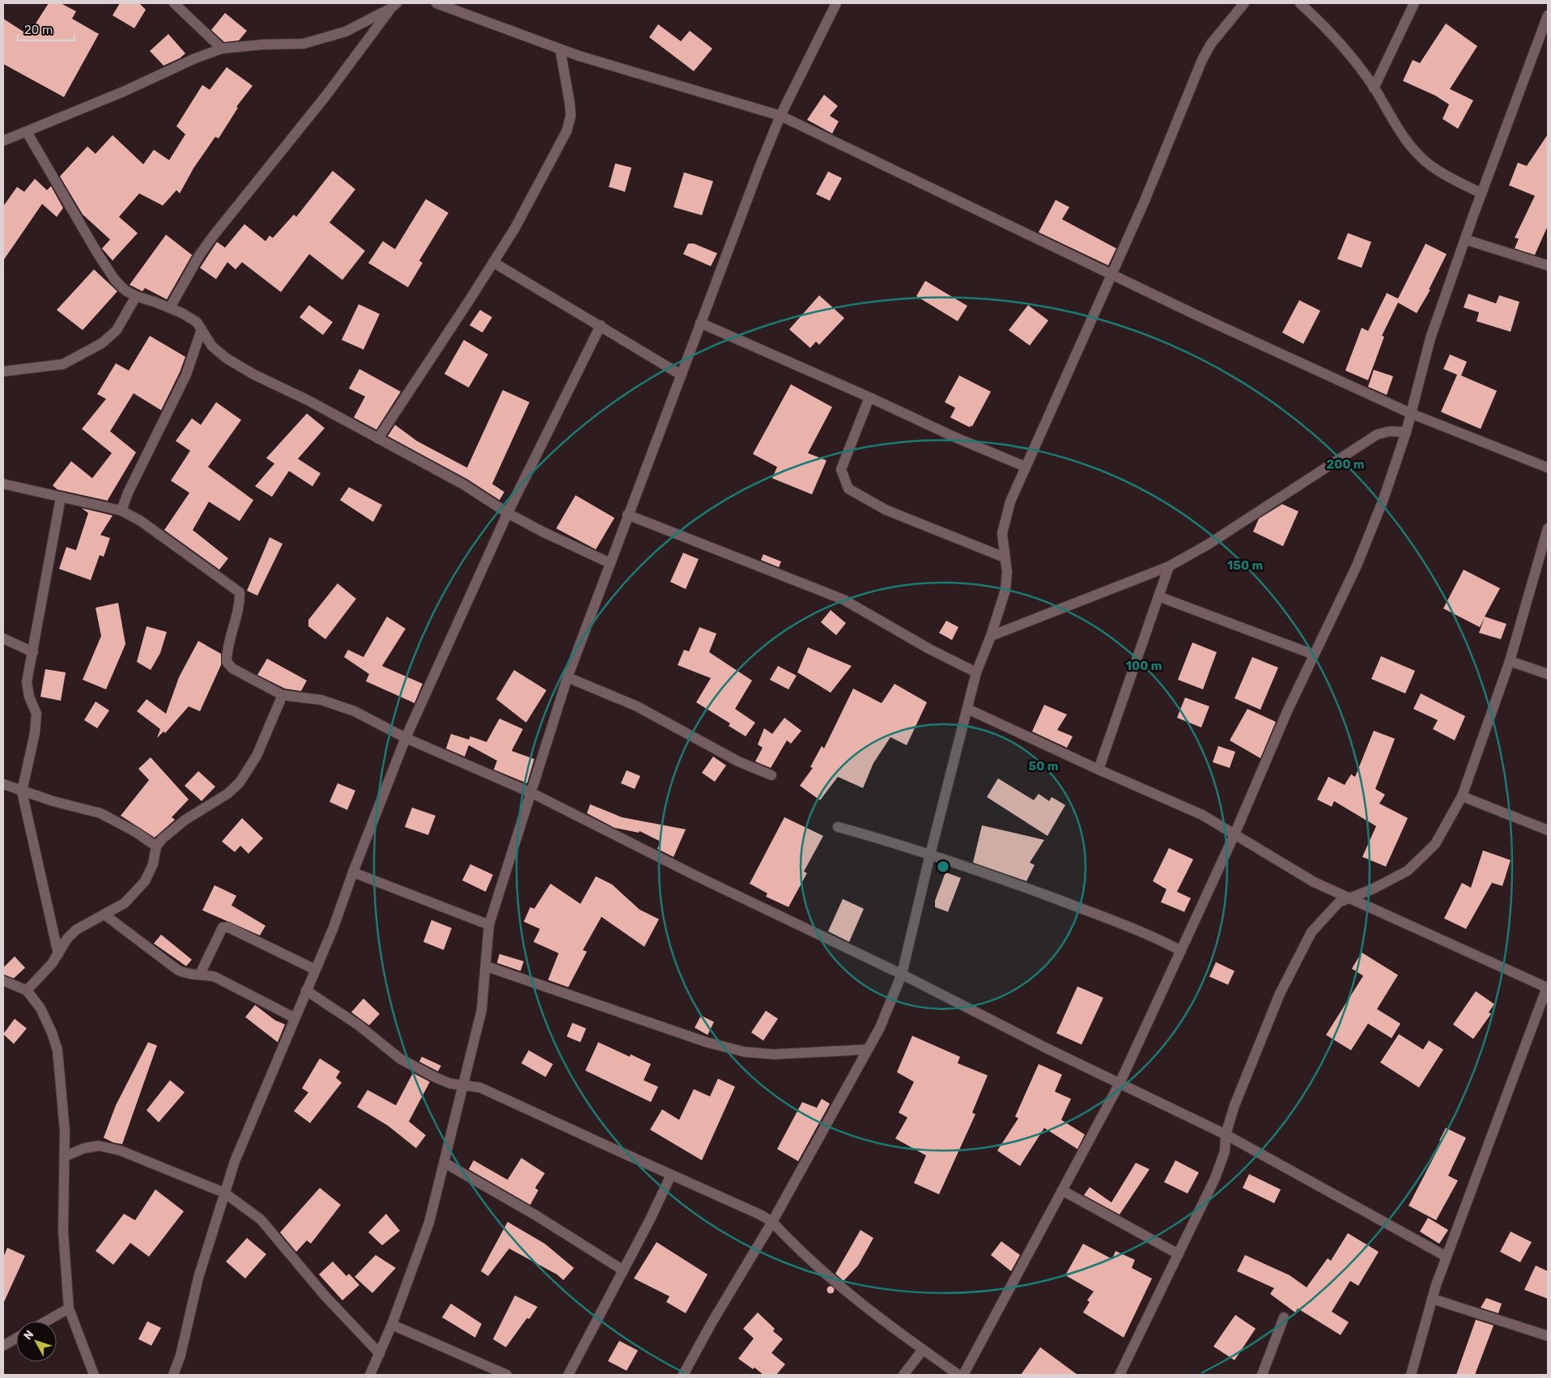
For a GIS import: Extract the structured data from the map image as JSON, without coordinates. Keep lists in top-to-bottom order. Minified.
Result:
{"scale_bar":"20 m","north":"top left","rings":["200 m","150 m","100 m","50 m"]}
